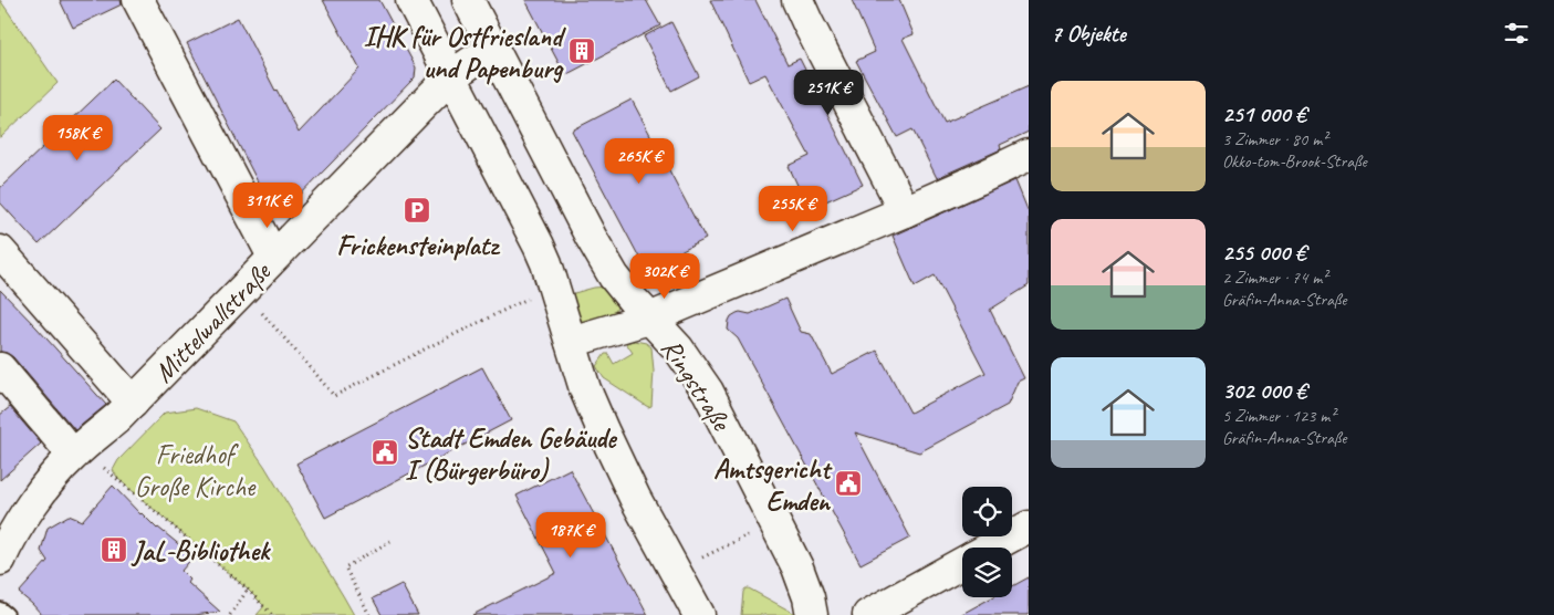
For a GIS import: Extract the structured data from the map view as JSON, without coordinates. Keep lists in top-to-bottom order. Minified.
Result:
{"streets":{"street":["Mittelwallstraße","Ringstraße"]},"parks":["Friedhof Große Kirche"],"places":{"building":["IHK für Ostfriesland und Papenburg","JaL-Bibliothek"],"parking":["Frickensteinplatz"],"public building":["Stadt Emden Gebäude I (Bürgerbüro)","Amtsgericht Emden"]},"page":{"heading":"7 Objekte","list":[{"name":"251 000 €","note":"3 Zimmer · 80 m² · Okko-tom-Brook-Straße"},{"name":"255 000 €","note":"2 Zimmer · 74 m² · Gräfin-Anna-Straße"},{"name":"302 000 €","note":"5 Zimmer · 123 m² · Gräfin-Anna-Straße"}],"price":["251K €","158K €","265K €","311K €","255K €","302K €","187K €"]}}
